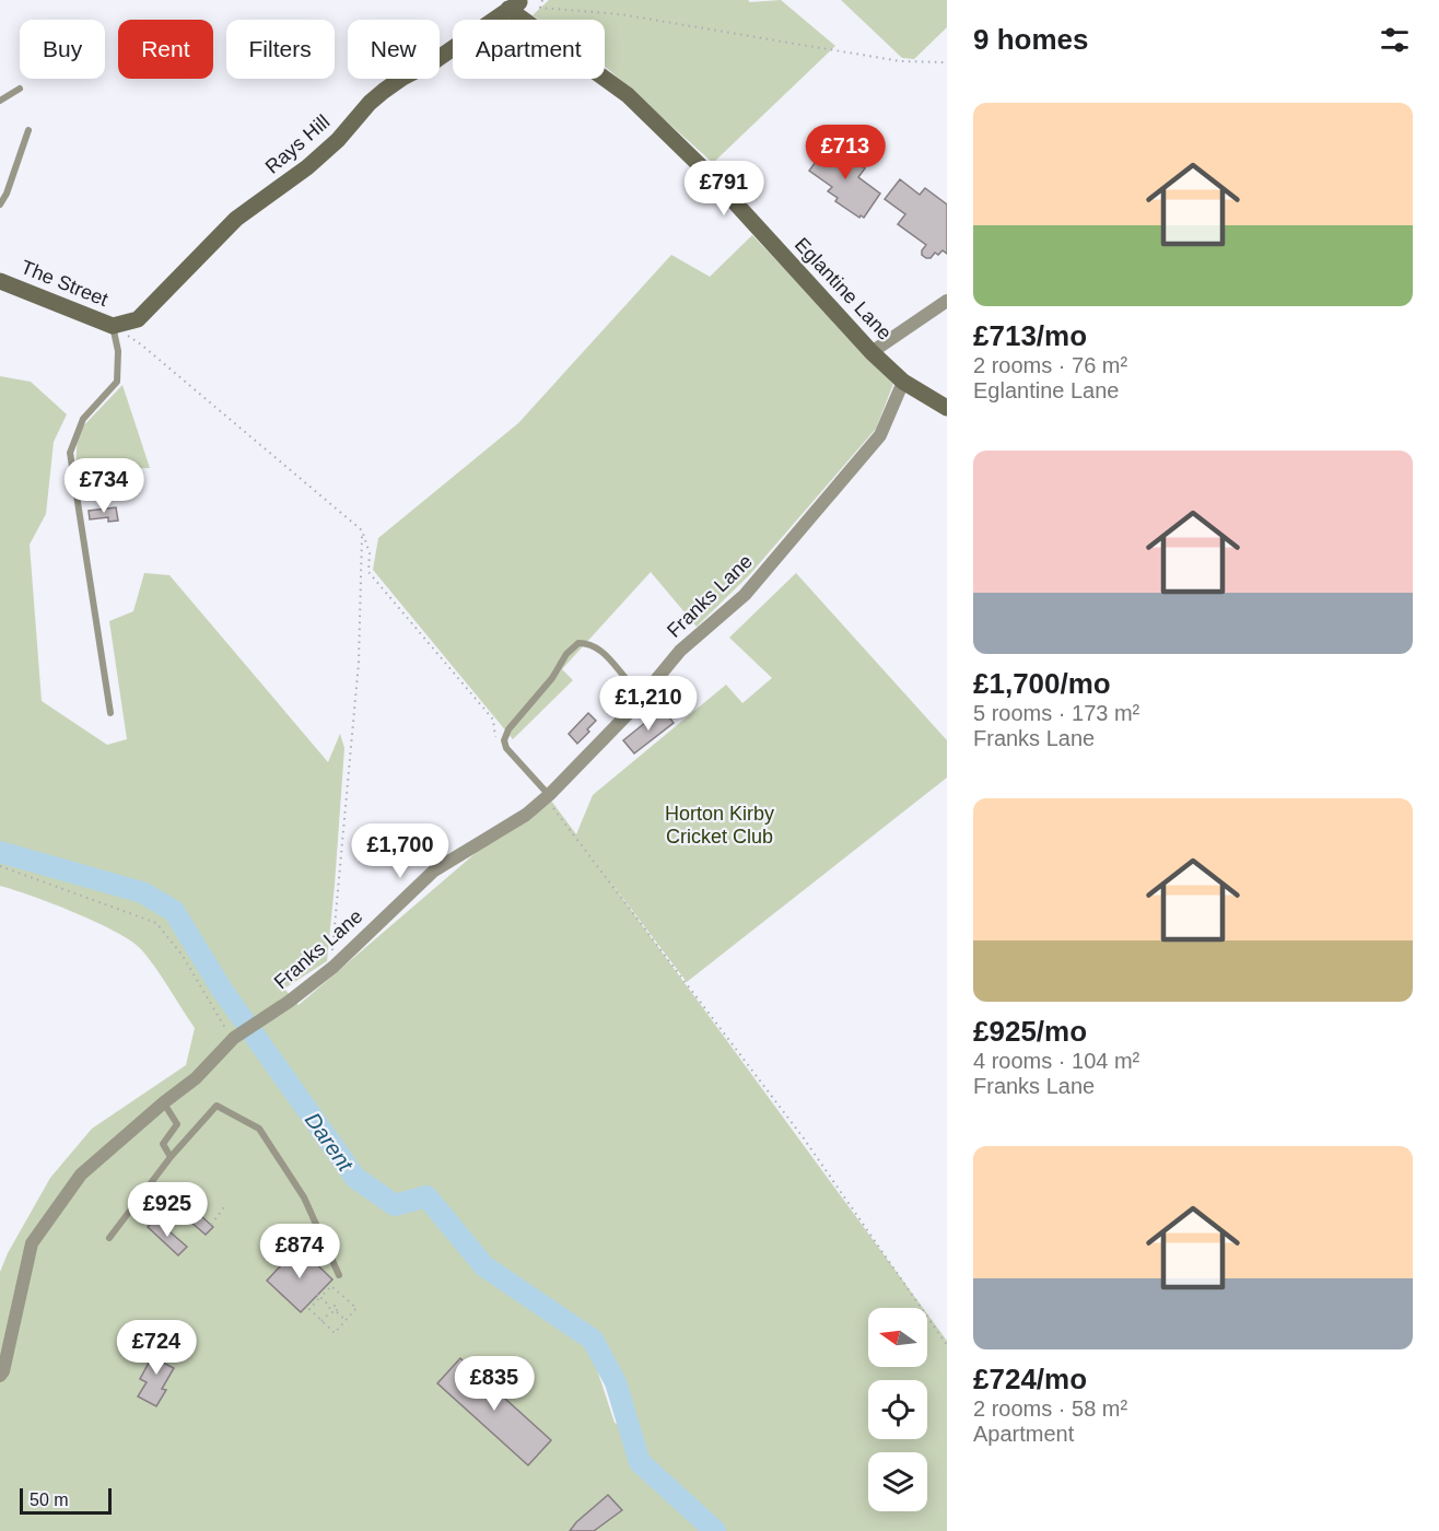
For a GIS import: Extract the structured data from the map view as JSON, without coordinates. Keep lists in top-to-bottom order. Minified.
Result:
{"streets":{"street":["Rays Hill","The Street","Eglantine Lane","Franks Lane"]},"crossings":[["Rays Hill","The Street"],["Rays Hill","Eglantine Lane"],["Eglantine Lane","Franks Lane"]],"water":["Darent"],"parks":["Horton Kirby Cricket Club"],"scale_bar":"50 m","north":"left","page":{"heading":"9 homes","chip":["Buy","Rent","Filters","New","Apartment"],"list":[{"name":"£713/mo","note":"2 rooms · 76 m² · Eglantine Lane"},{"name":"£1,700/mo","note":"5 rooms · 173 m² · Franks Lane"},{"name":"£925/mo","note":"4 rooms · 104 m² · Franks Lane"},{"name":"£724/mo","note":"2 rooms · 58 m² · Apartment"}],"price":["£713","£791","£734","£1,210","£1,700","£925","£874","£724","£835"],"scale":"50 m"}}
